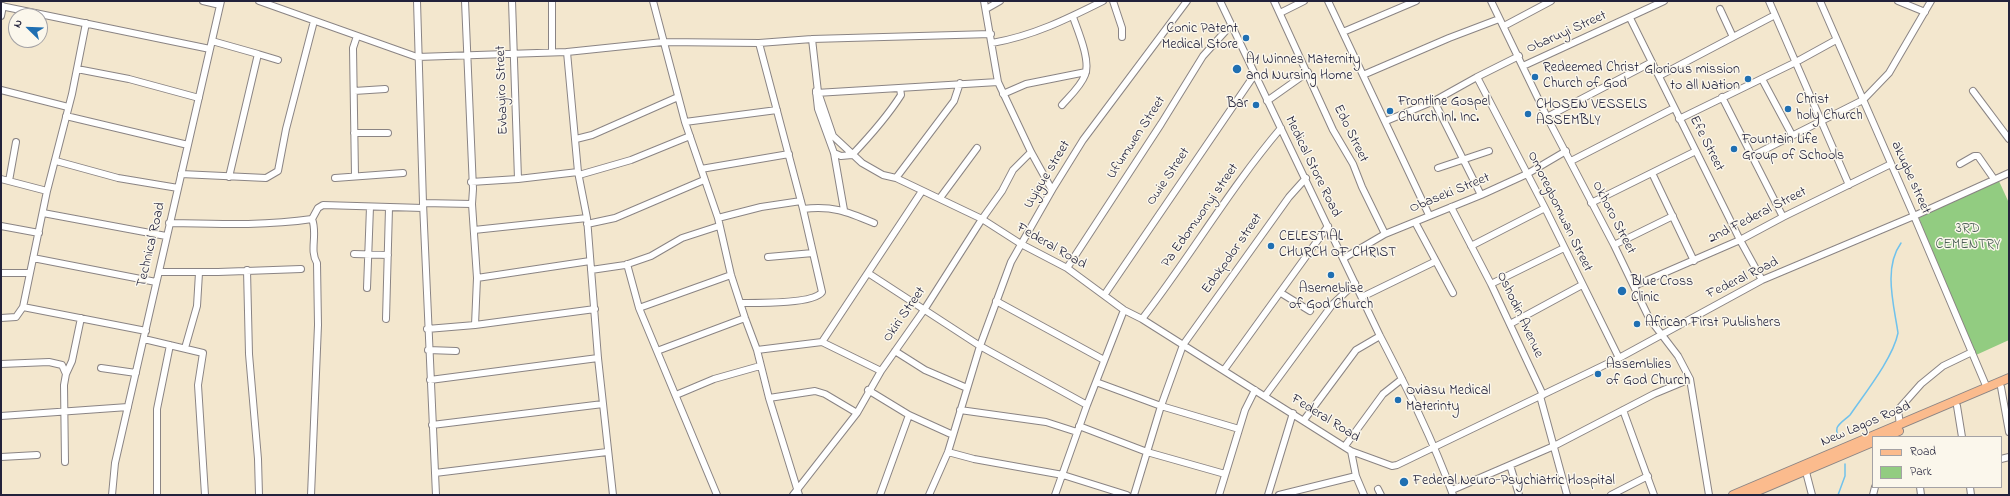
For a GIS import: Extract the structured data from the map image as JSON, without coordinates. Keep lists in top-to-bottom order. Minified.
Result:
{"streets":{"main road":["New Lagos Road"],"street":["Obaruyi Street","Evbayiro Street","Edo Street","Ufumwen Street","Efe Street","Medical Store Road","Uyigue street","Owie Street","akugbe street","Obaseki Street","Omoregbomwan Street","Pa Edomwonyi street","2nd Federal Street","Okhoro Street","Technical Road","Federal Road","Edokpolor street","Okiri Street","Oshodin Avenue"]},"crossings":[["Obaruyi Street","Efe Street"],["Obaruyi Street","Okhoro Street"],["Edo Street","Obaseki Street"],["Ufumwen Street","Medical Store Road"],["Ufumwen Street","Federal Road"],["Efe Street","2nd Federal Street"],["Efe Street","Federal Road"],["Medical Store Road","Owie Street"],["Medical Store Road","Obaseki Street"],["Medical Store Road","Pa Edomwonyi street"],["Medical Store Road","Federal Road"],["Medical Store Road","Edokpolor street"],["Uyigue street","Federal Road"],["Owie Street","Federal Road"],["akugbe street","2nd Federal Street"],["akugbe street","Federal Road"],["akugbe street","New Lagos Road"],["Obaseki Street","Omoregbomwan Street"],["Obaseki Street","Okhoro Street"],["Obaseki Street","Oshodin Avenue"],["Omoregbomwan Street","Federal Road"],["Pa Edomwonyi street","Federal Road"],["2nd Federal Street","Okhoro Street"],["Okhoro Street","Federal Road"],["Federal Road","Edokpolor street"],["Federal Road","Okiri Street"],["Federal Road","Oshodin Avenue"]],"parks":["3RD CEMENTRY"],"places":["Conic Patent Medical Store","A1 Winnes Maternity and Nursing Home","Redeemed Christ Church of God","Glorious mission to all Nation","Bar","Christ holy Church","Frontline Gospel Church Inl. Inc.","CHOSEN VESSELS ASSEMBLY","Fountain Life Group of Schools","CELESTIAL CHURCH OF CHRIST","Asemeblise of God Church","Blue Cross Clinic","African First Publishers","Assemblies of God Church","Oviasu Medical Materinty","Federal Neuro-Psychiatric Hospital"],"legend":["Road","Park"],"north":"top left"}
